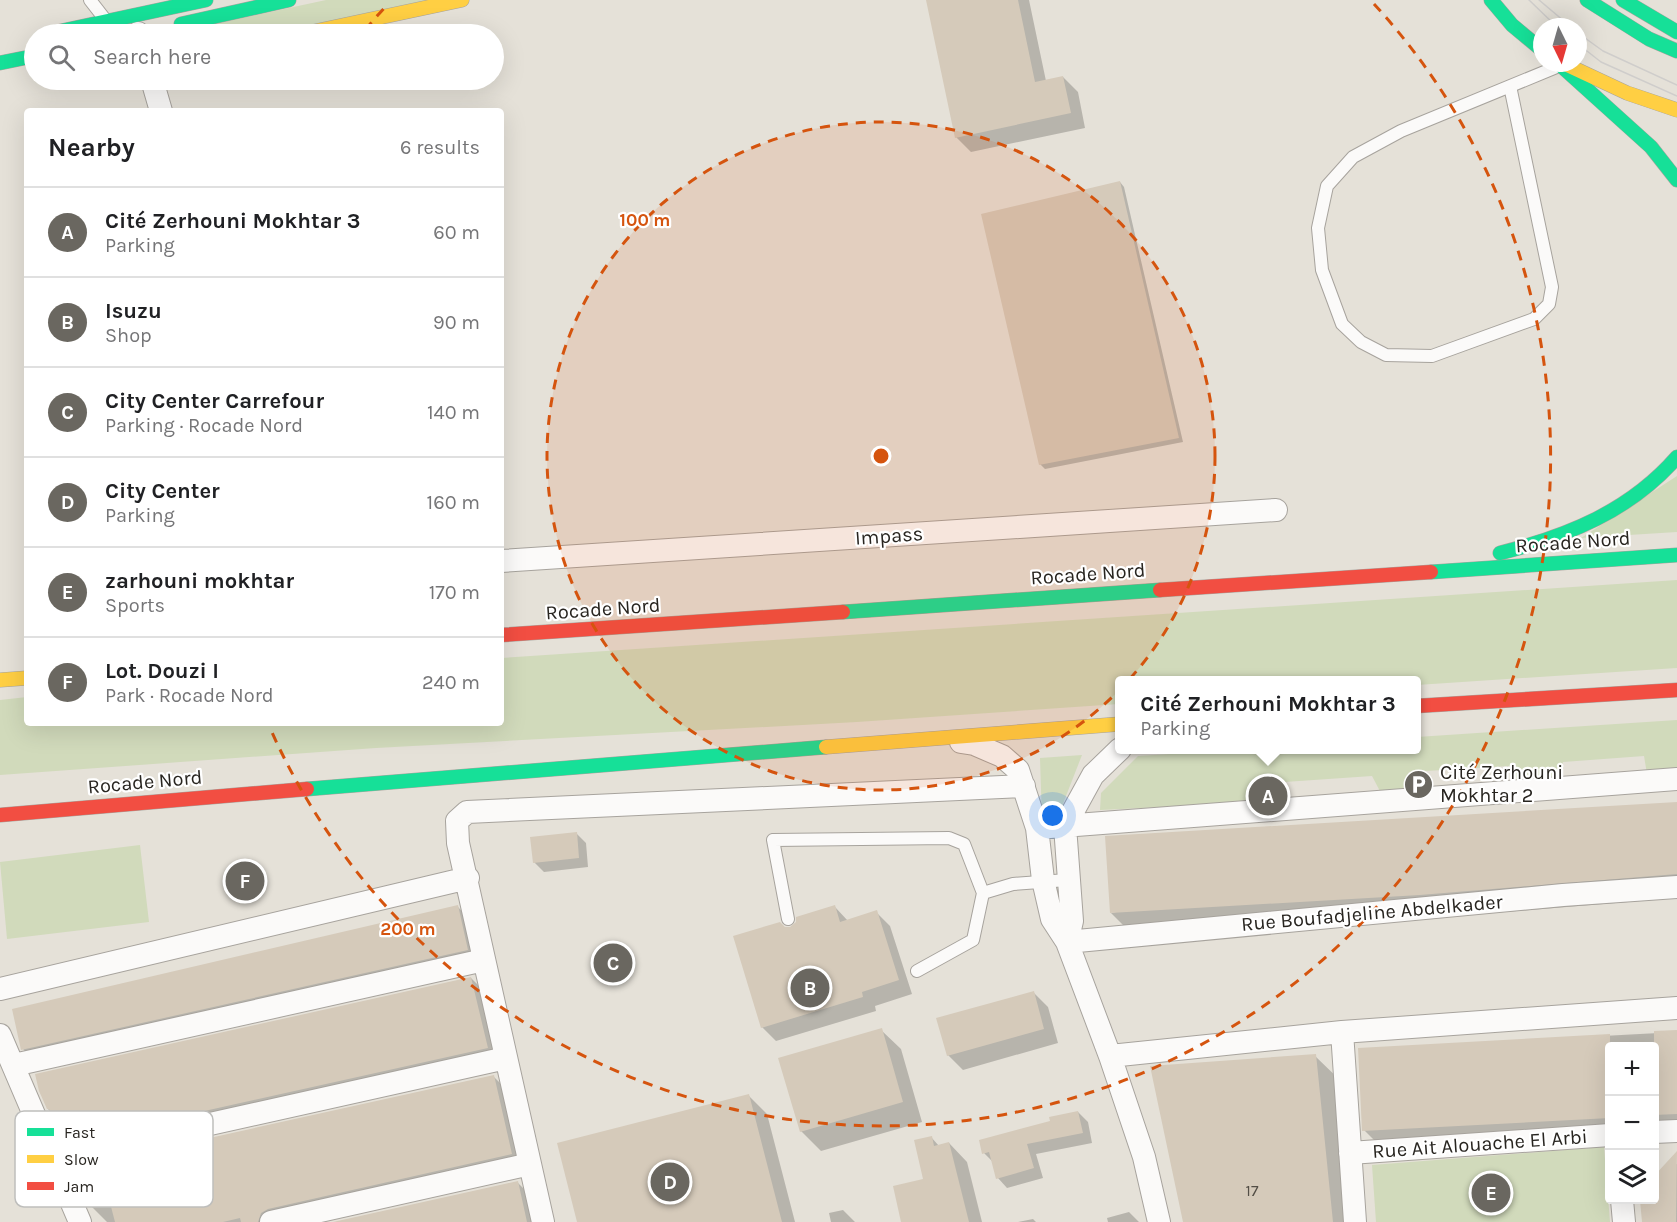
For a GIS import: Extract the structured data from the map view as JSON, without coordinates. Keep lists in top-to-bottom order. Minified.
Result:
{"streets":{"main road":["Rocade Nord"],"street":["Impass","Rue Boufadjeline Abdelkader","Rue Ait Alouache El Arbi"]},"places":{"parking":["Cité Zerhouni Mokhtar 2"]},"house_numbers":["17"],"legend":["Fast","Slow","Jam"],"north":"bottom","page":{"search":"Search here","heading":["Nearby","6 results"],"list":[{"mark":"A","name":"Cité Zerhouni Mokhtar 3","note":"Parking","value":"60 m"},{"mark":"B","name":"Isuzu","note":"Shop","value":"90 m"},{"mark":"C","name":"City Center Carrefour","note":"Parking · Rocade Nord","value":"140 m"},{"mark":"D","name":"City Center","note":"Parking","value":"160 m"},{"mark":"E","name":"zarhouni mokhtar","note":"Sports","value":"170 m"},{"mark":"F","name":"Lot. Douzi I","note":"Park · Rocade Nord","value":"240 m"}],"popup":["Cité Zerhouni Mokhtar 3","Parking"],"pins":["A","F","C","B","D","E"],"map_buttons":["+","−"]},"rings":["100 m","200 m"]}
